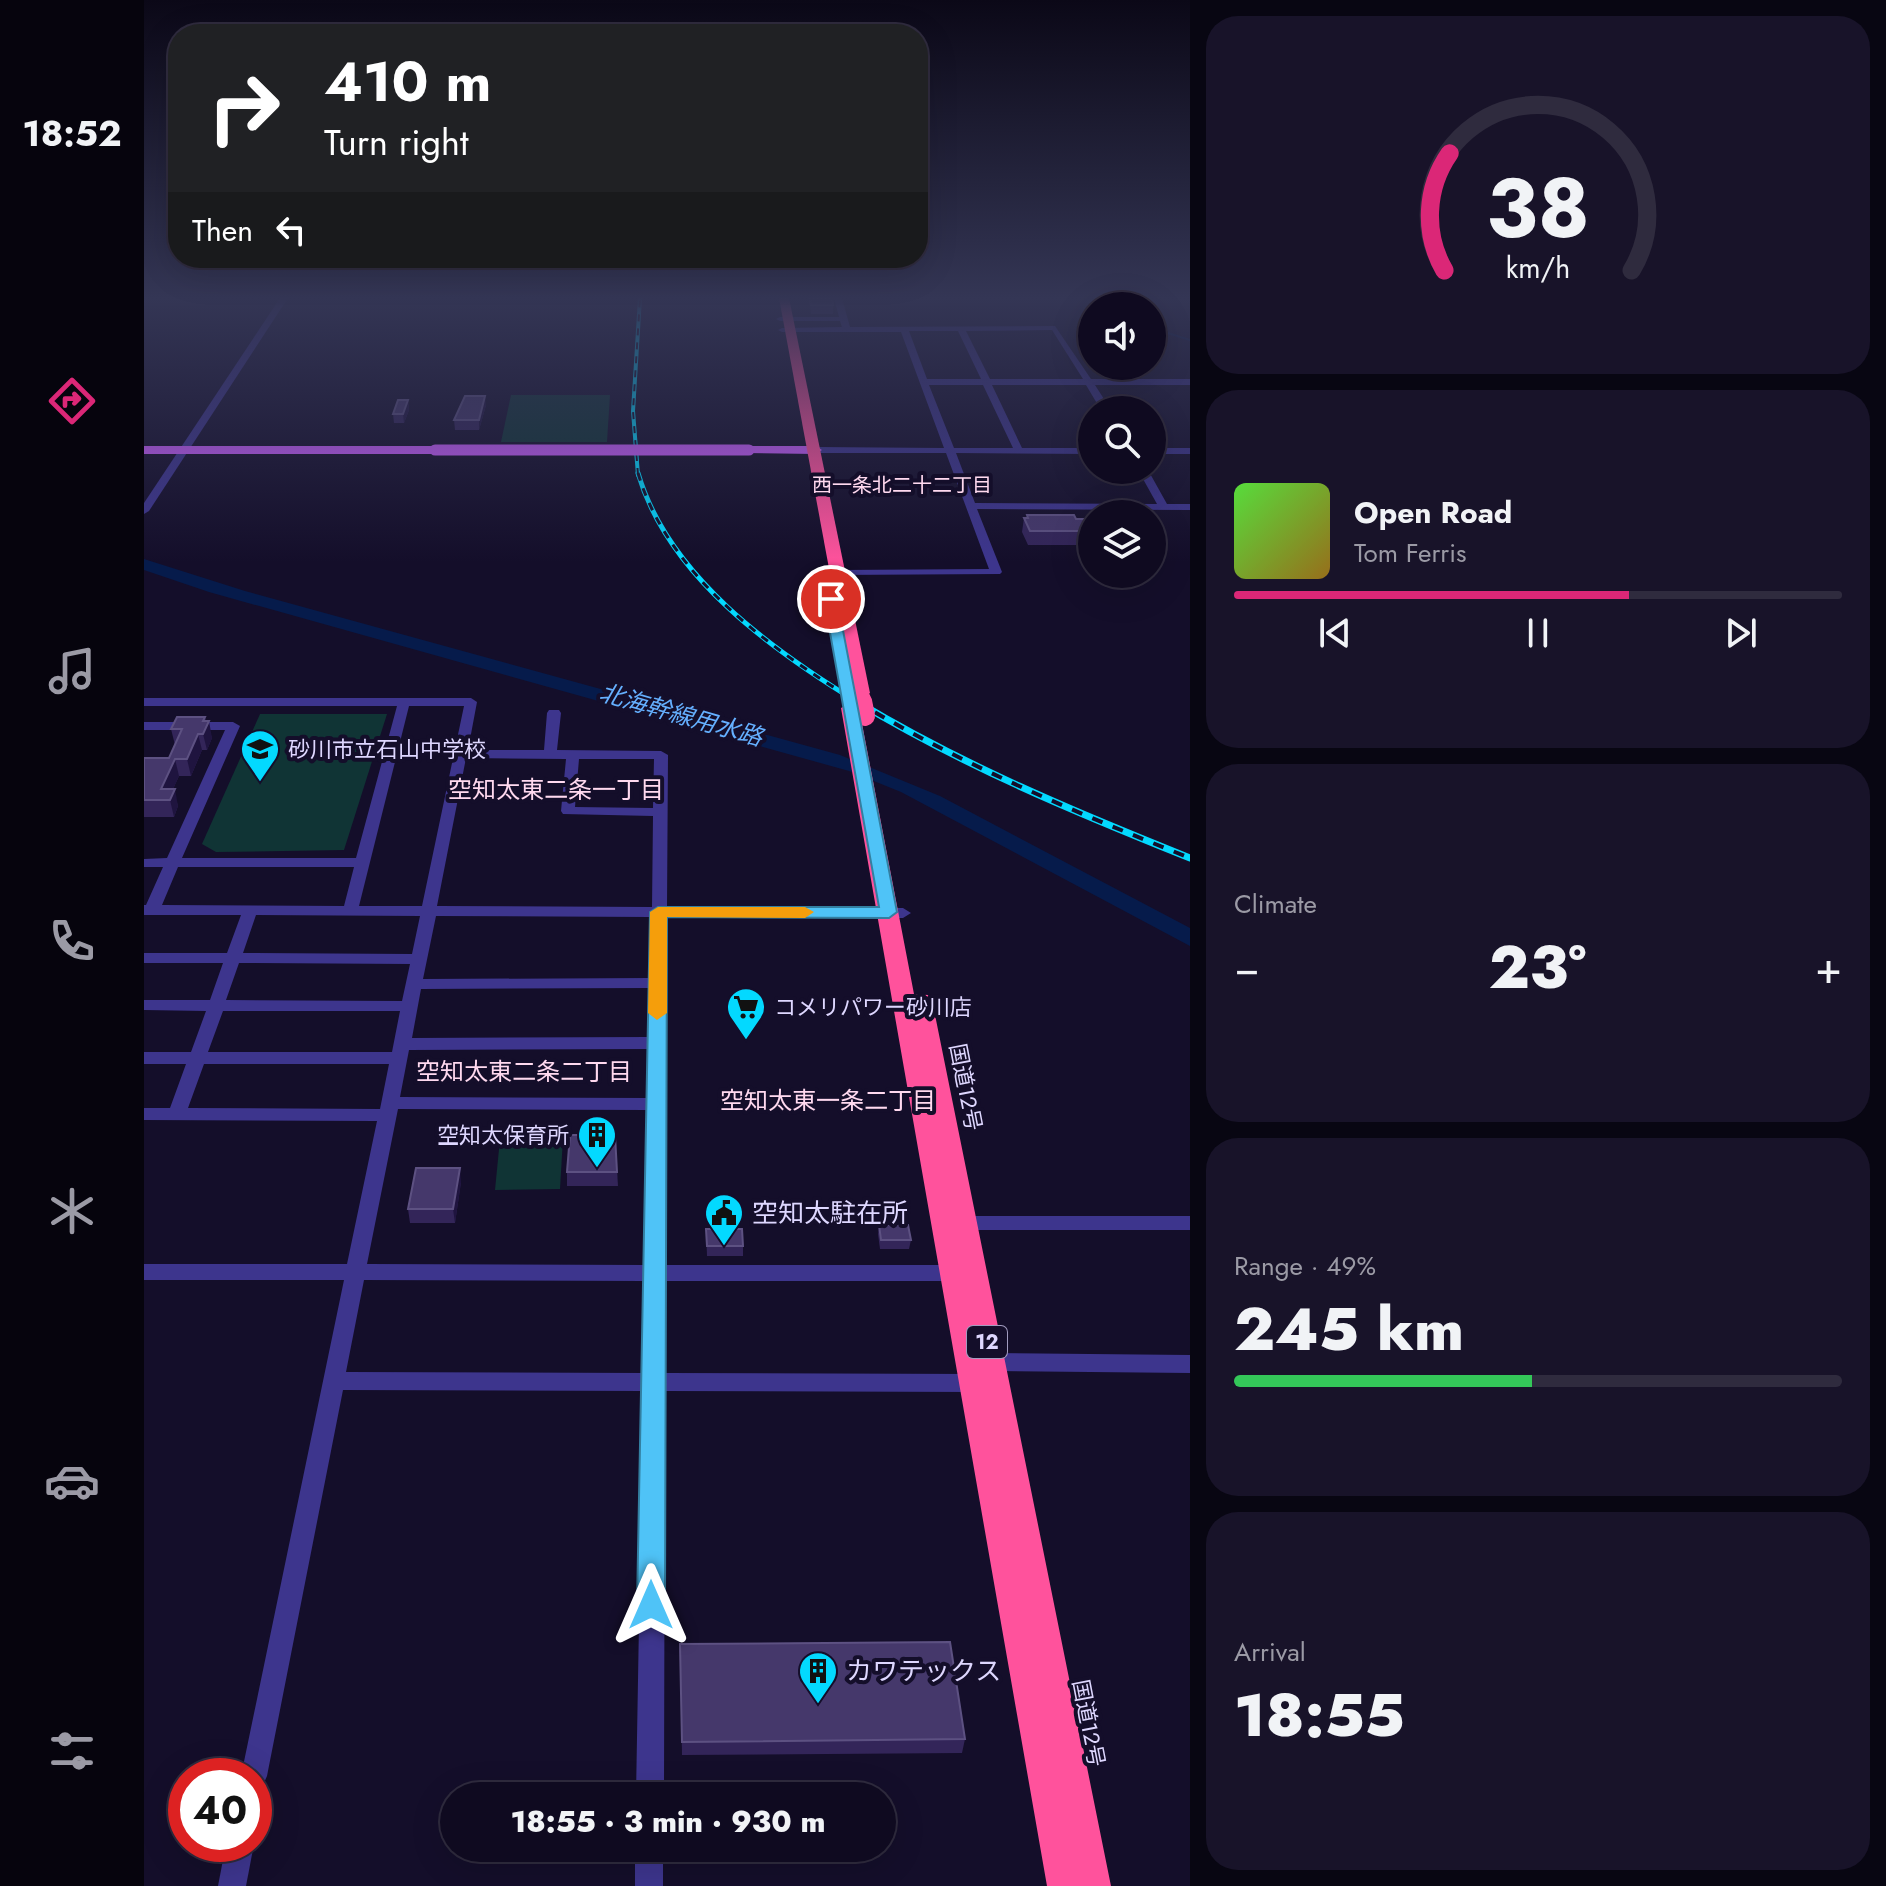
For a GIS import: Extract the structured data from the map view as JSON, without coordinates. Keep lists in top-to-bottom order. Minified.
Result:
{"streets":{"highway":["国道12号","12"]},"districts":["西一条北二十二丁目","空知太東二条一丁目","空知太東二条二丁目","空知太東一条二丁目"],"water":["北海幹線用水路"],"places":{"school or university":["砂川市立石山中学校"],"supermarket":["コメリパワー砂川店"],"building":["空知太保育所","カワテックス"],"public building":["空知太駐在所"]},"page":{"tabs":"18:52","turn":["410 m","Turn right"],"then":"Then","song":["Open Road","Tom Ferris"],"tile":["Climate",["Range · 49%","245 km"],["Arrival","18:55"]],"heat":["−","23°","+"],"limit":"40","trip":"18:55 · 3 min · 930 m","gauge":["38","km/h"]}}
